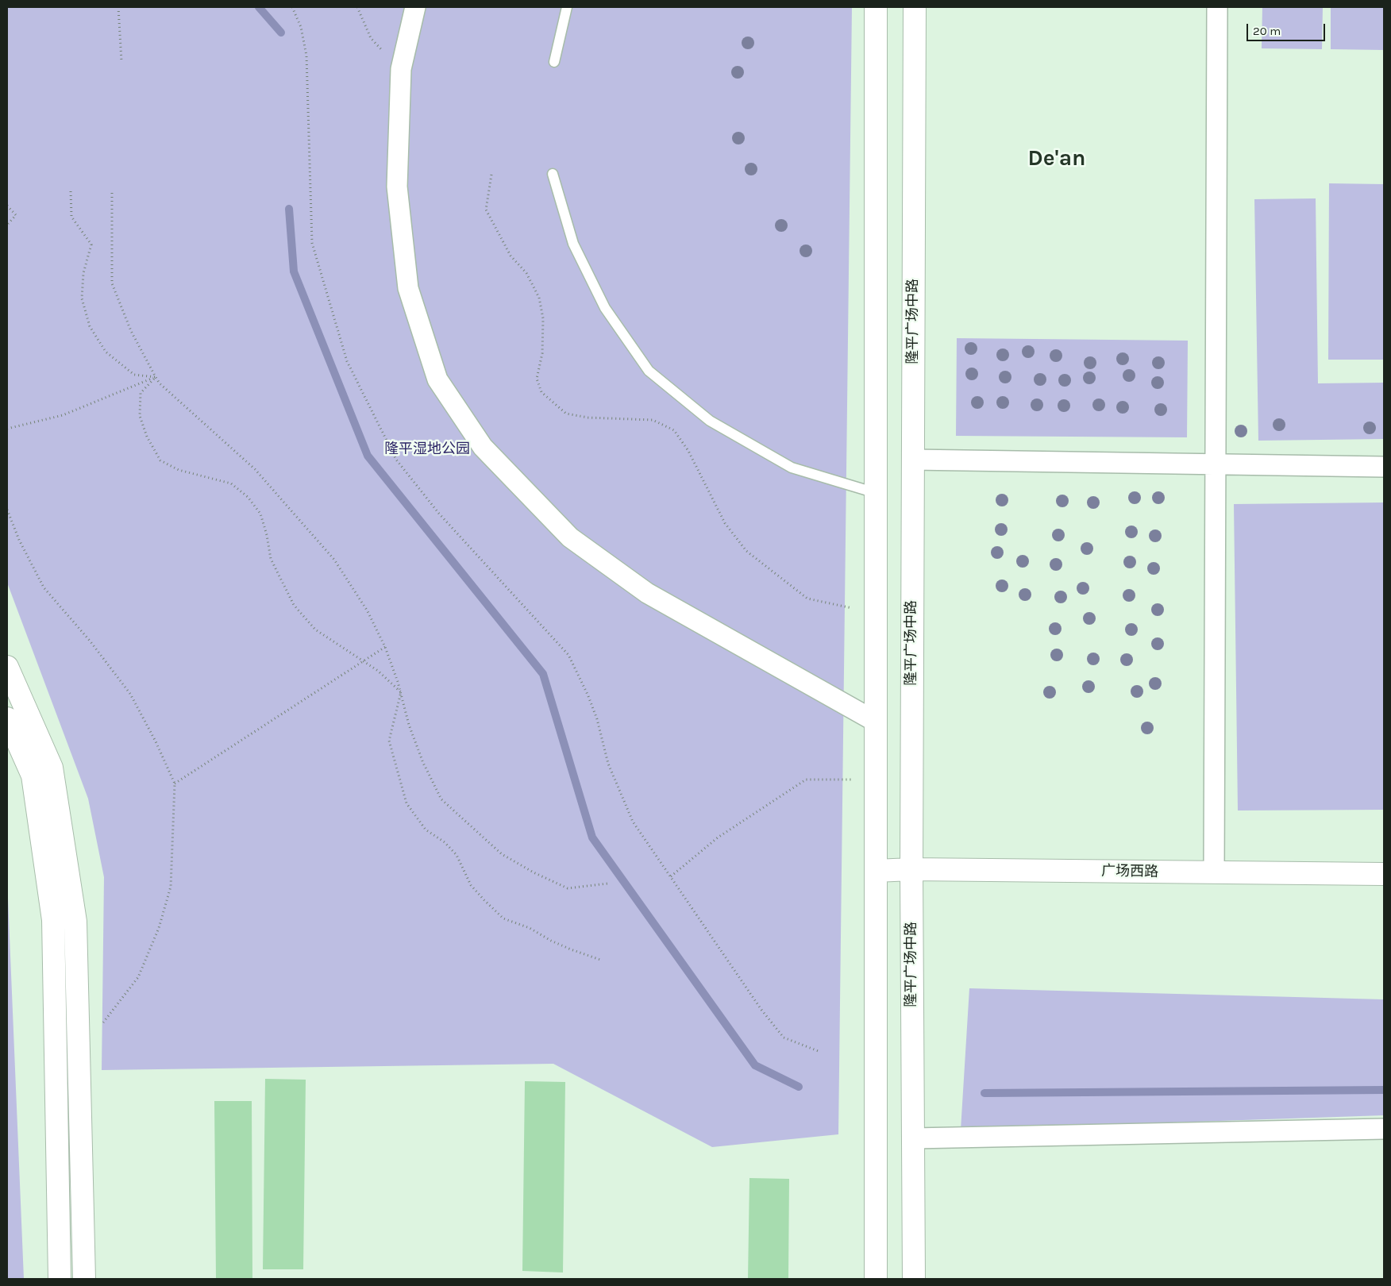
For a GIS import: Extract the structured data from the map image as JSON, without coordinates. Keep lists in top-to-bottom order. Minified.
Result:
{"streets":{"street":["隆平广场中路","广场西路"]},"crossings":[["隆平广场中路","广场西路"]],"districts":["De'an"],"parks":["隆平湿地公园"],"scale_bar":"20 m"}
